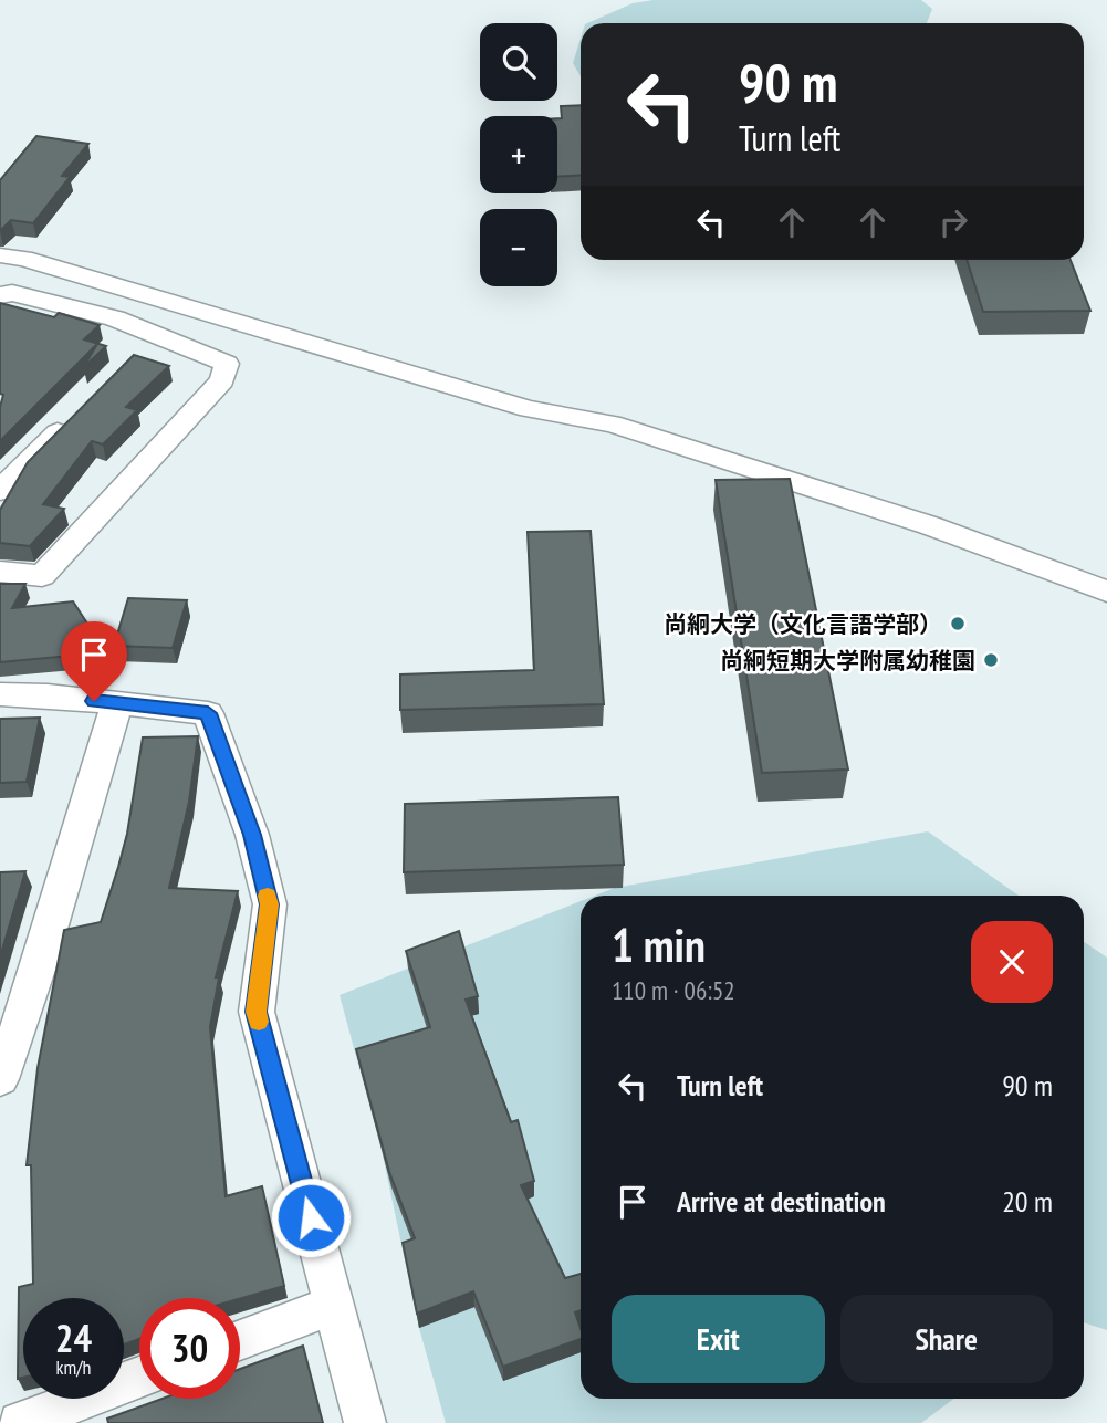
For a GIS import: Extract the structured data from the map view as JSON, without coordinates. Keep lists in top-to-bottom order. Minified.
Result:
{"places":["尚絅大学（文化言語学部）","尚絅短期大学附属幼稚園"],"page":{"map_buttons":["+","−"],"turn":["90 m","Turn left"],"heading":["1 min","110 m · 06:52"],"list":[{"name":"Turn left","value":"90 m"},{"name":"Arrive at destination","value":"20 m"}],"buttons":["Exit","Share"],"speed":"24 km/h","limit":"30"}}
